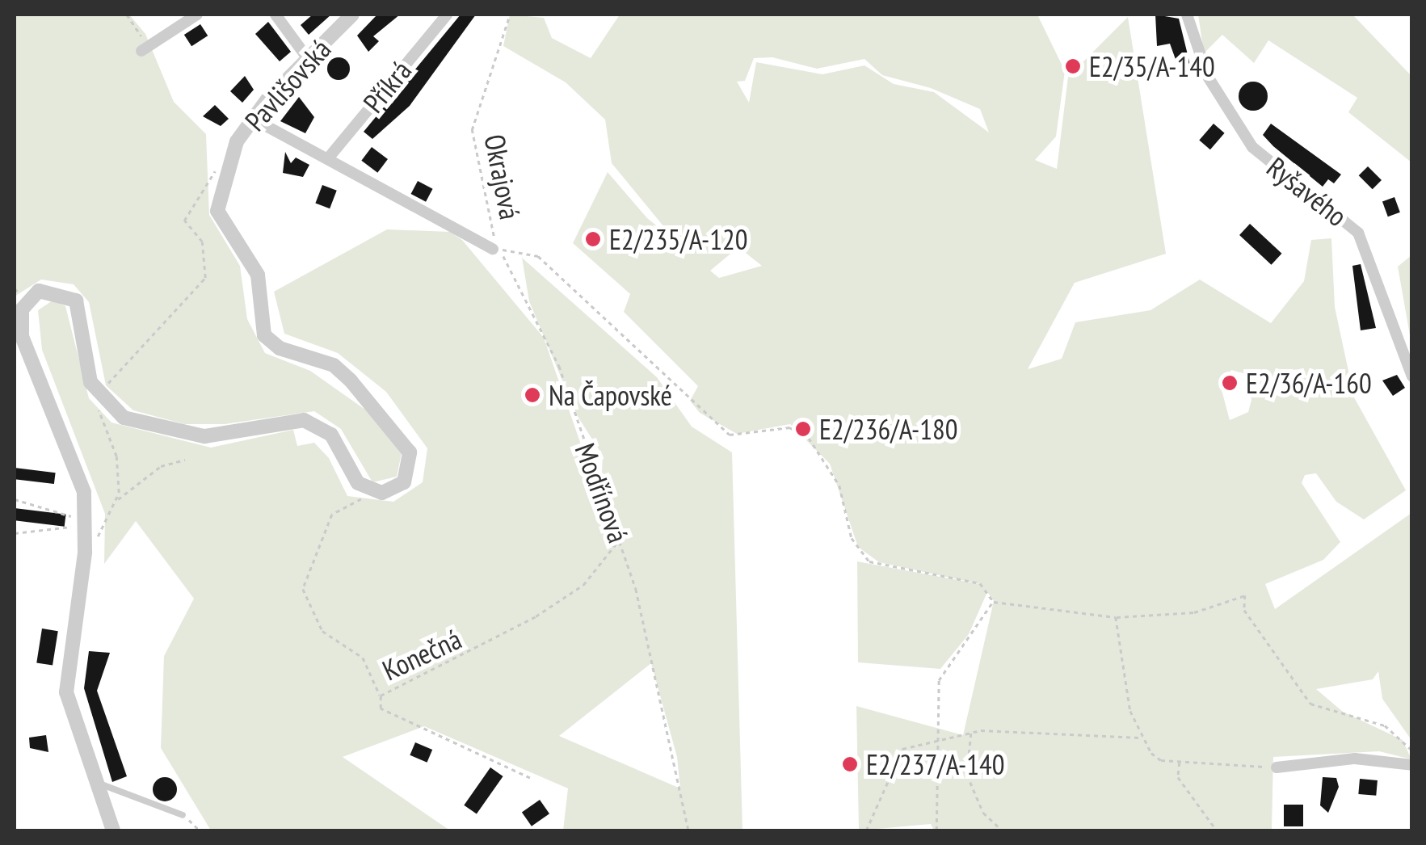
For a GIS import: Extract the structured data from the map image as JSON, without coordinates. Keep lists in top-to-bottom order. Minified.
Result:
{"streets":{"street":["Pavlišovská","Příkrá","Ryšavého"],"path":["Okrajová","Modřínová","Konečná"]},"crossings":[["Okrajová","Modřínová"],["Modřínová","Konečná"]],"places":["E2/35/A-140","E2/235/A-120","E2/36/A-160","Na Čapovské","E2/236/A-180","E2/237/A-140"]}
